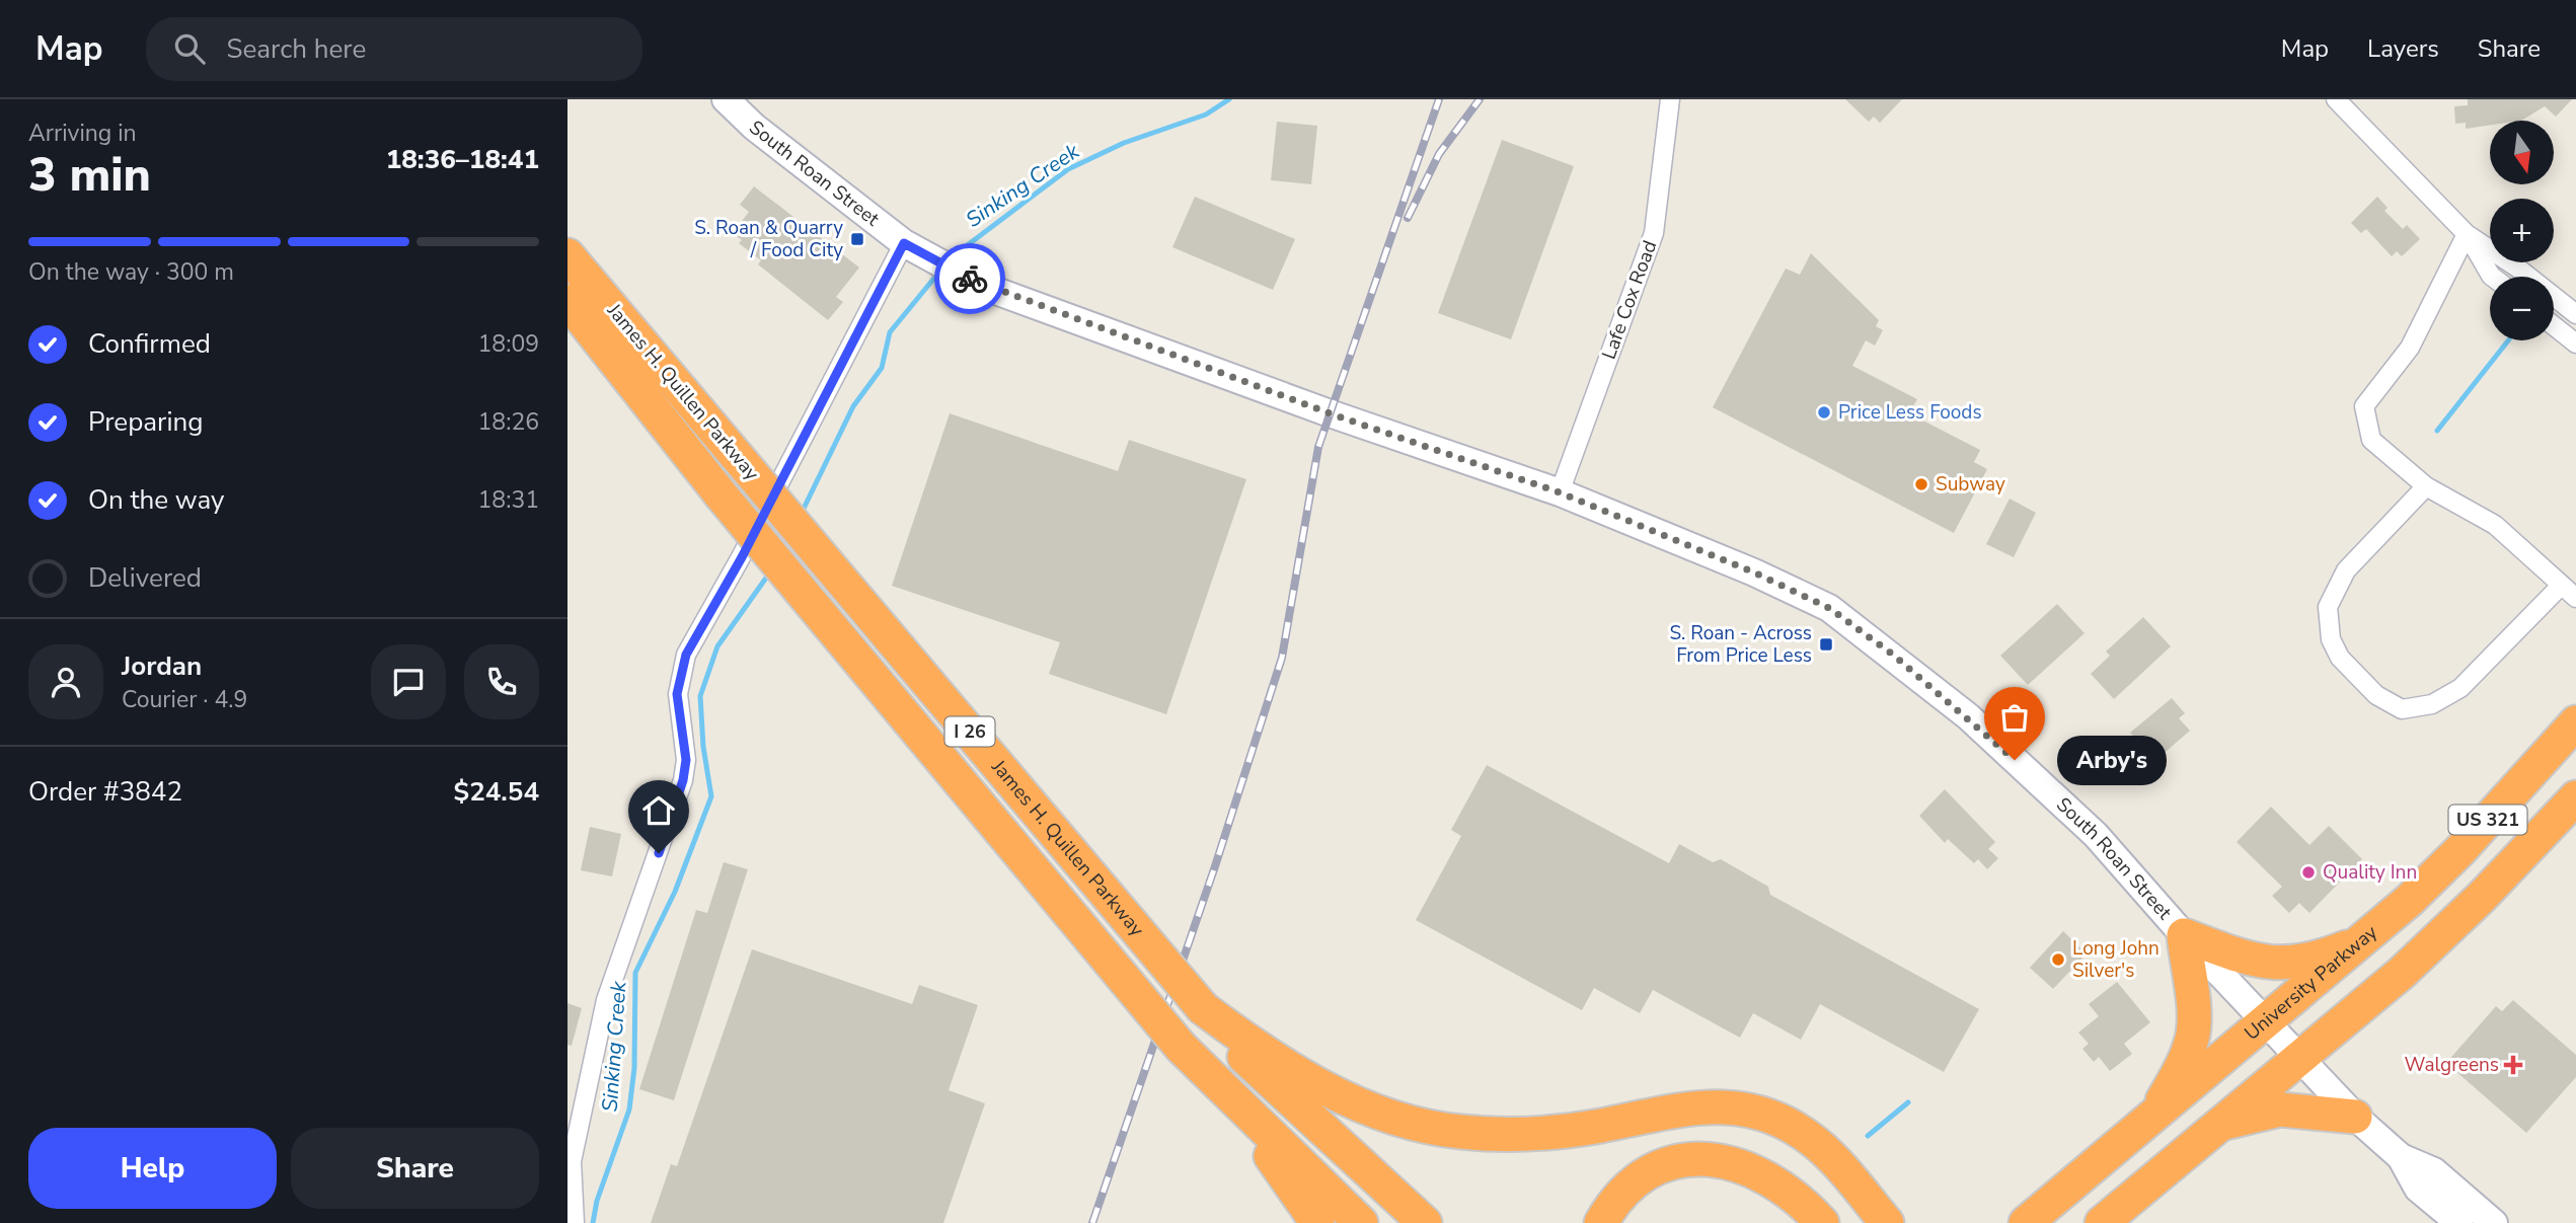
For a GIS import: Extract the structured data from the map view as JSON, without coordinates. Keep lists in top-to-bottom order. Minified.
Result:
{"streets":{"highway":["James H. Quillen Parkway","I 26","US 321","University Parkway"],"main road":["South Roan Street"],"street":["Lafe Cox Road"]},"crossings":[["South Roan Street","Lafe Cox Road"],["South Roan Street","US 321"],["South Roan Street","University Parkway"]],"water":["Sinking Creek"],"places":{"transit":["S. Roan & Quarry / Food City","S. Roan - Across From Price Less"],"other":["Price Less Foods","Subway","Arby's","Quality Inn","Long John Silver's"],"health":["Walgreens"]},"north":"bottom","page":{"header":"Map","search":"Search here","nav":["Map","Layers","Share"],"heading":["3 min","Arriving in","18:36–18:41"],"panel":["Jordan","Courier · 4.9","Order #3842","$24.54"],"map_buttons":["+","−"],"bar":"On the way · 300 m","list":[["Confirmed","18:09"],["Preparing","18:26"],["On the way","18:31"],"Delivered"],"bubble":"Arby's","buttons":["Help","Share"]}}
